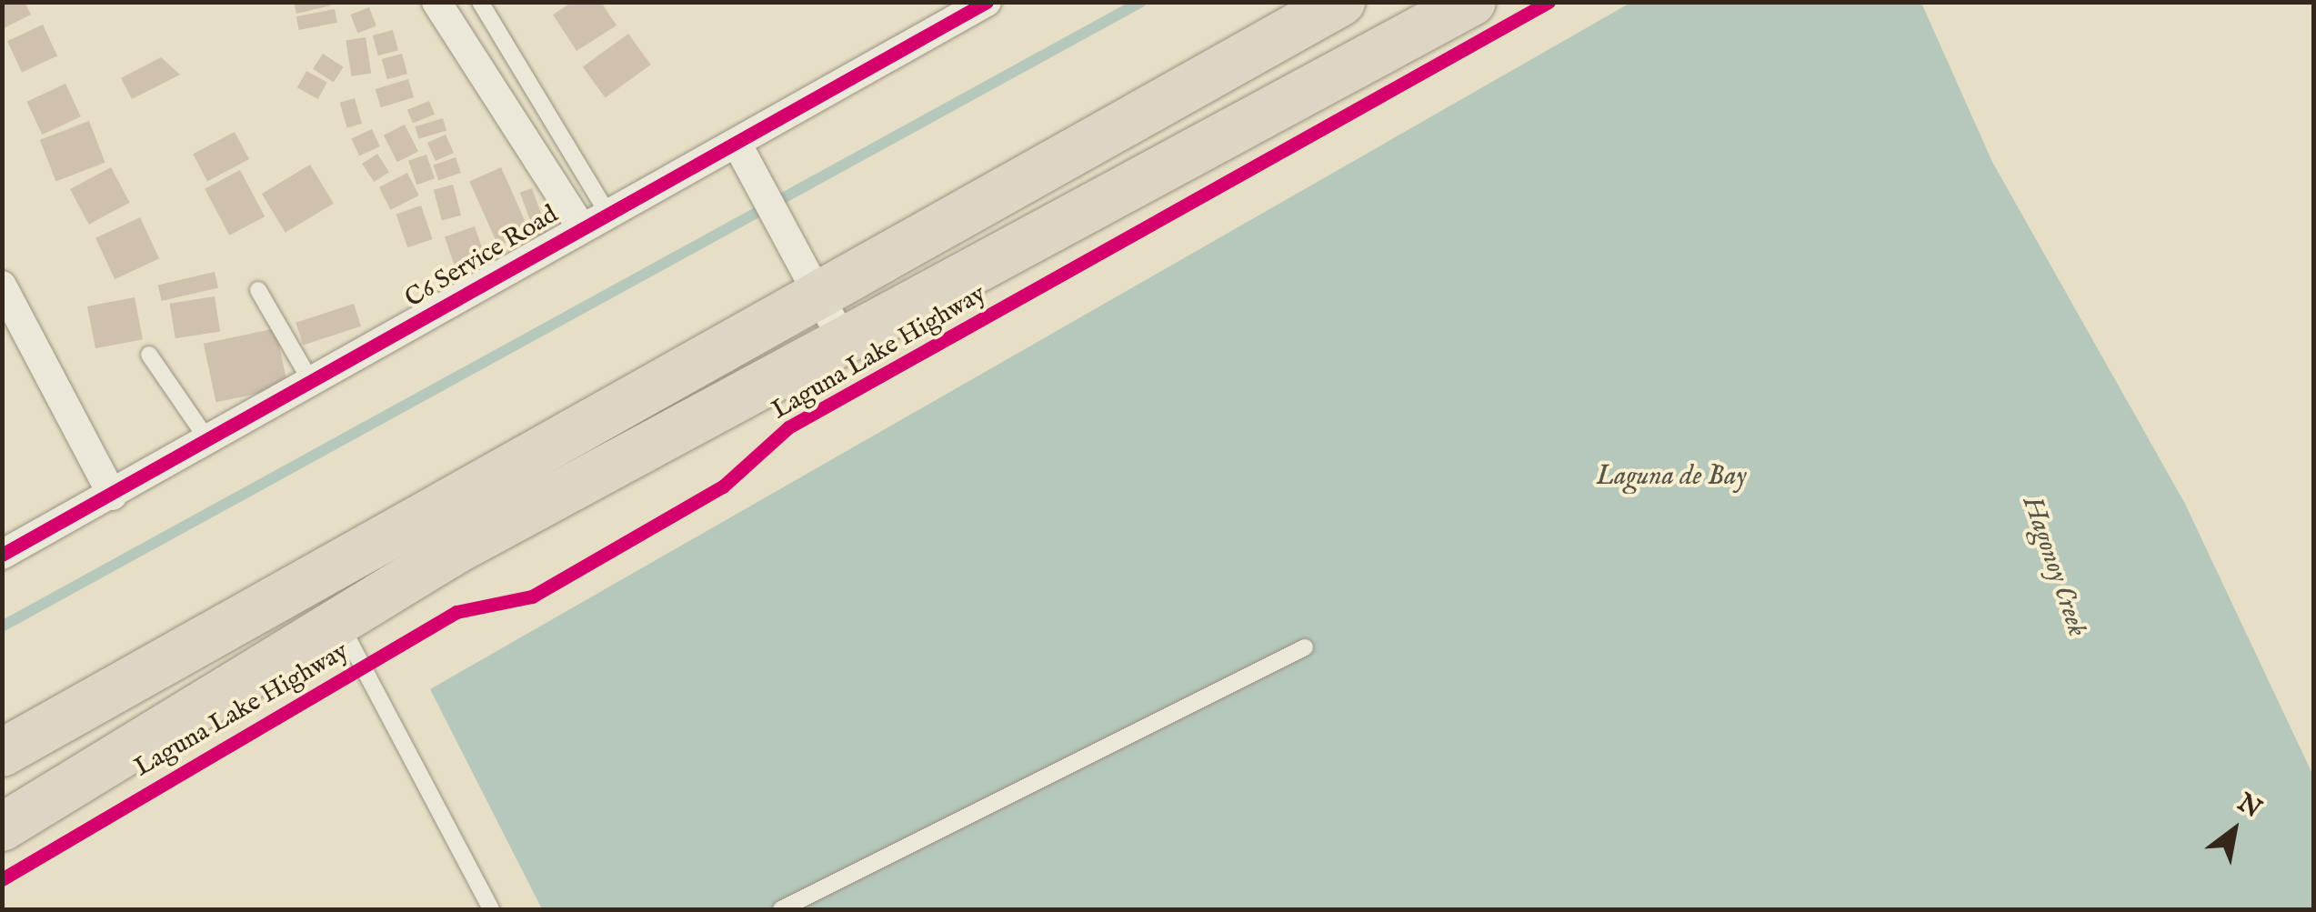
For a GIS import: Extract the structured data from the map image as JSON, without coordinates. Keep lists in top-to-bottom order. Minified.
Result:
{"streets":{"main road":["Laguna Lake Highway"],"street":["C6 Service Road"]},"water":["Laguna de Bay","Hagonoy Creek"],"north":"top right"}
